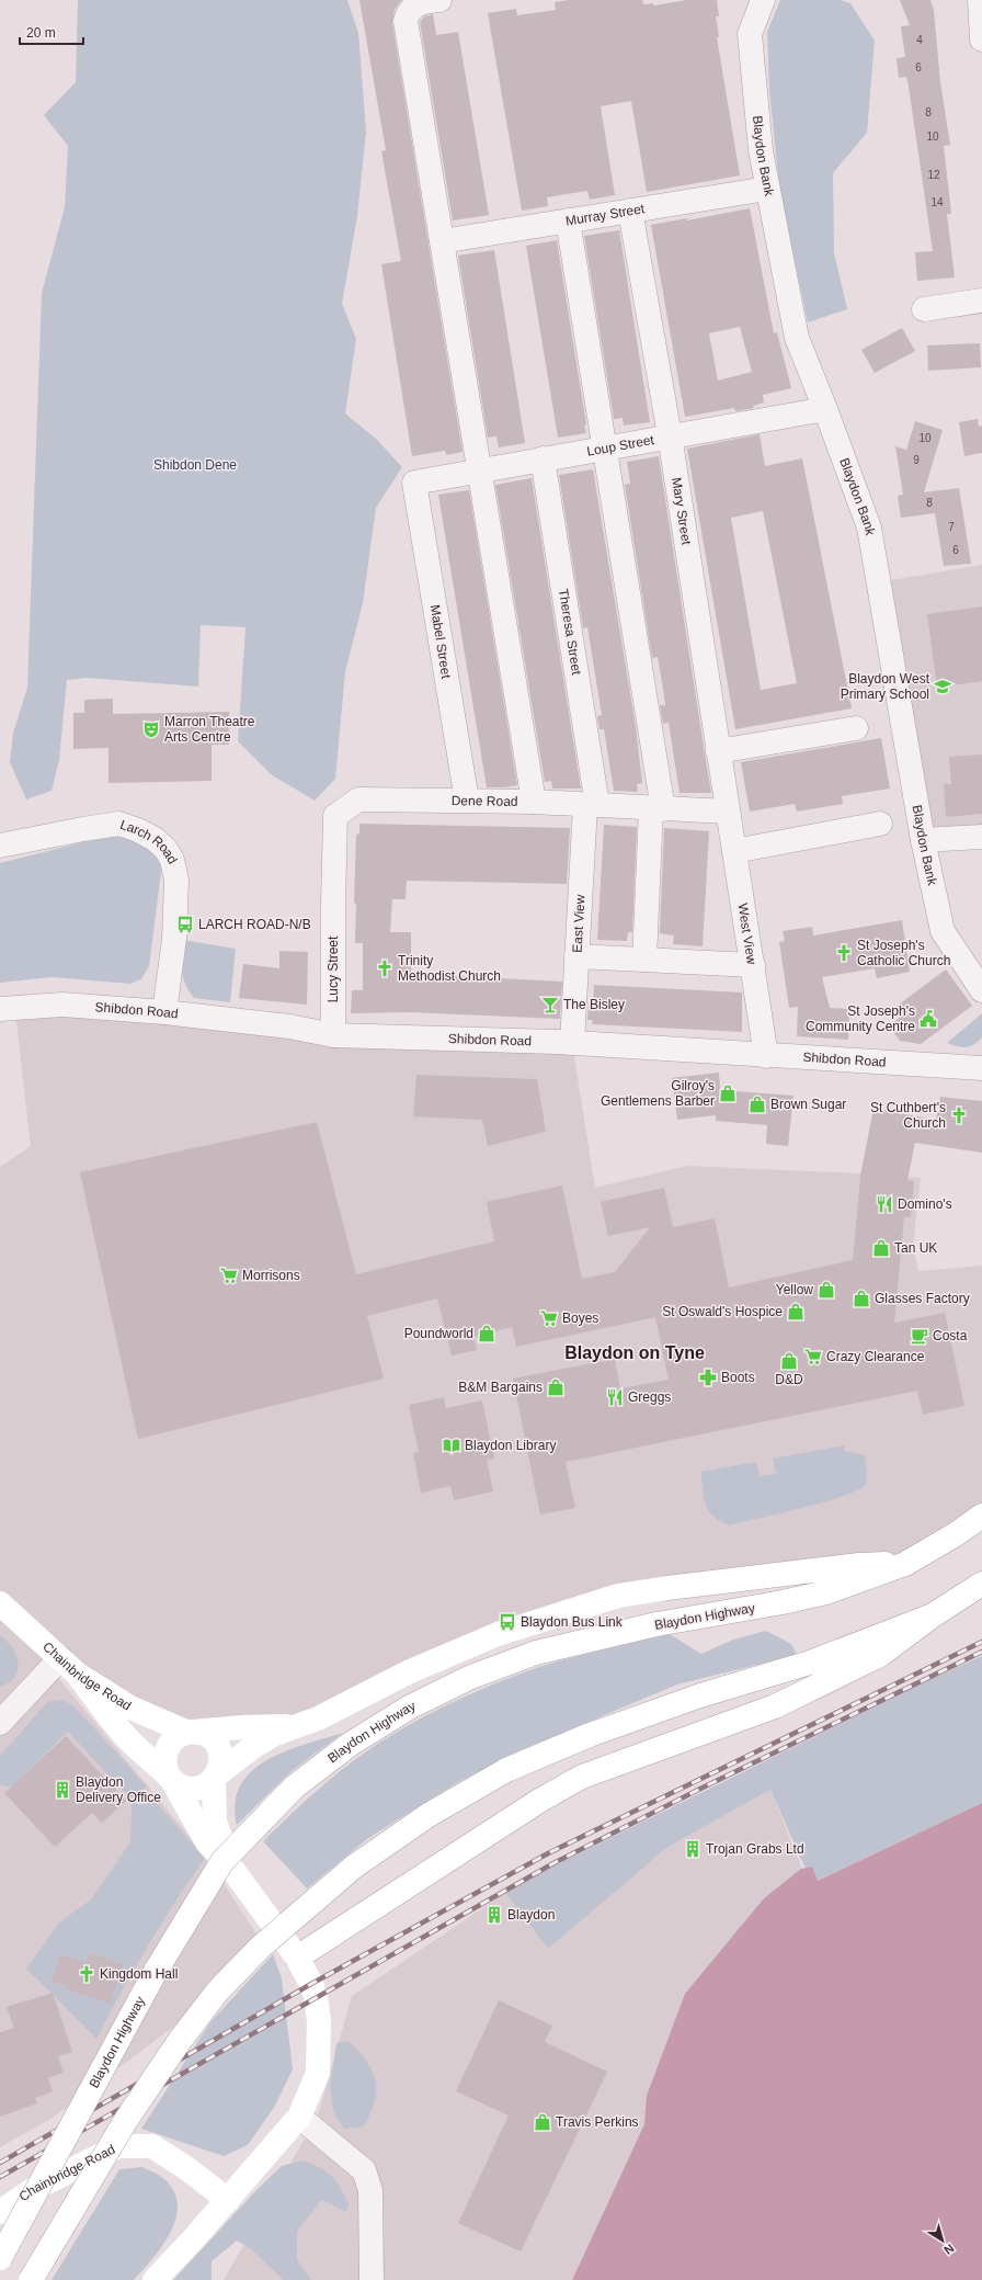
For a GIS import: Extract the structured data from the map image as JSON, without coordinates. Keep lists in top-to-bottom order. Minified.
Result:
{"streets":{"main road":["Blaydon Highway","Chainbridge Road"],"street":["Blaydon Bank","Murray Street","Loup Street","Mary Street","Theresa Street","Mabel Street","Dene Road","Larch Road","East View","West View","Lucy Street","Shibdon Road"]},"crossings":[["Blaydon Bank","Murray Street"],["Blaydon Bank","Loup Street"],["Murray Street","Mary Street"],["Loup Street","Mary Street"],["Loup Street","Theresa Street"],["Loup Street","Mabel Street"],["Mary Street","Dene Road"],["Mary Street","West View"],["Theresa Street","Dene Road"],["Theresa Street","East View"],["Mabel Street","Dene Road"],["Dene Road","East View"],["Dene Road","West View"],["Dene Road","Lucy Street"],["Larch Road","Shibdon Road"],["East View","Shibdon Road"],["West View","Shibdon Road"],["Lucy Street","Shibdon Road"]],"districts":["Blaydon on Tyne"],"parks":["Shibdon Dene"],"places":{"school or university":["Blaydon West Primary School"],"theatre":["Marron Theatre Arts Centre"],"bus stop":["LARCH ROAD-N/B","Blaydon Bus Link"],"church":["St Joseph's Catholic Church","Trinity Methodist Church","St Cuthbert's Church","Kingdom Hall"],"bar":["The Bisley"],"public building":["St Joseph's Community Centre"],"shop":["Gilroy's Gentlemens Barber","Brown Sugar","Tan UK","Yellow","Glasses Factory","St Oswald's Hospice","Poundworld","D&D","B&M Bargains","Travis Perkins"],"restaurant":["Domino's","Greggs"],"supermarket":["Morrisons","Boyes","Crazy Clearance"],"cafe":["Costa"],"pharmacy":["Boots"],"library":["Blaydon Library"],"building":["Blaydon Delivery Office","Trojan Grabs Ltd","Blaydon"]},"house_numbers":["4","6","8","10","12","14","10","9","8","7","6"],"scale_bar":"20 m","north":"bottom right"}
